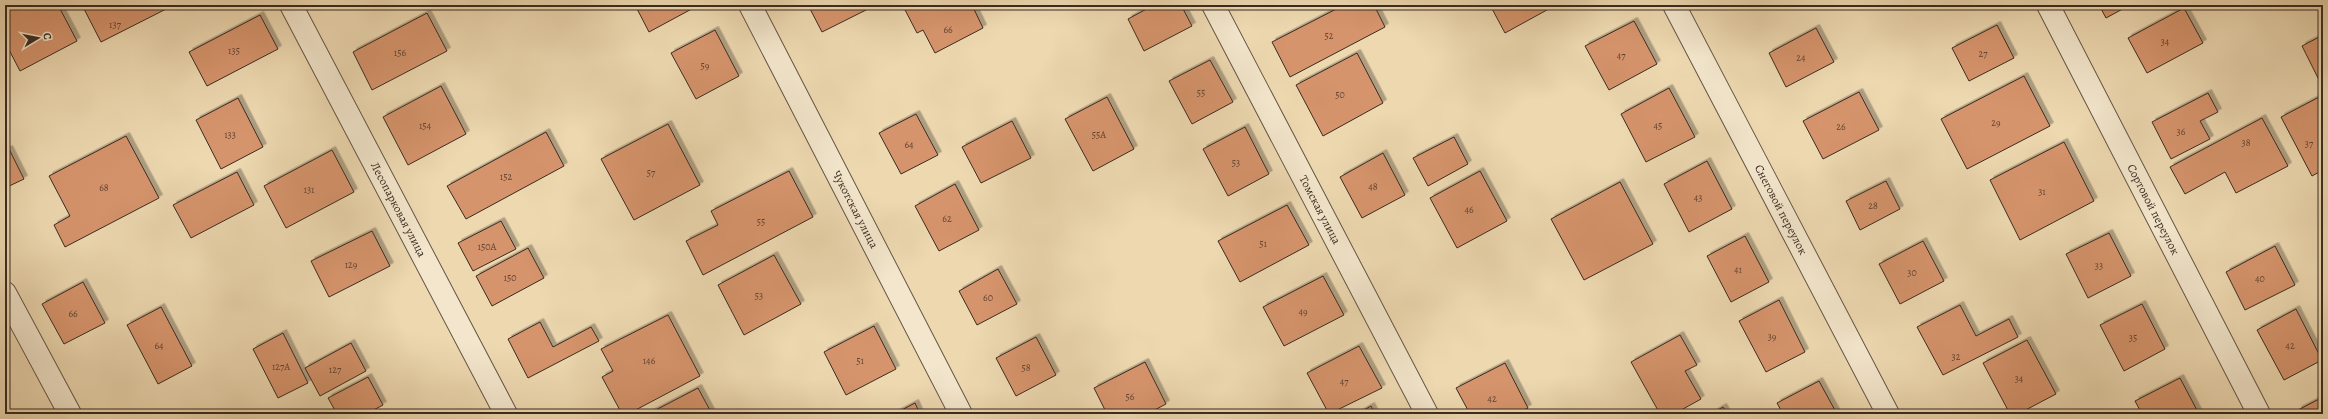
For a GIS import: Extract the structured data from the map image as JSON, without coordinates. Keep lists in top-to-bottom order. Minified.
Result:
{"streets":{"street":["Лесопарковая улица","Чукотская улица","Томская улица","Снеговой переулок","Сортовой переулок"]},"house_numbers":["137","66","52","34","135","156","27","47","24","59","55","50","29","154","45","26","36","133","55А","38","37","64","53","57","152","48","68","131","31","43","28","46","62","55","51","150А","129","33","41","30","150","40","53","60","49","66","39","35","64","42","32","146","51","127А","58","127","34","47","56","42"],"north":"right"}
